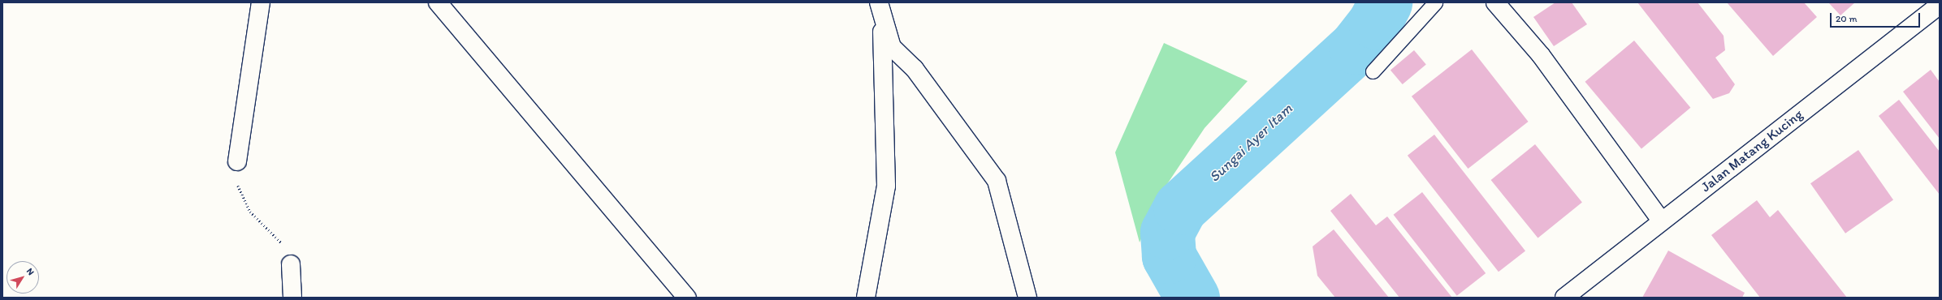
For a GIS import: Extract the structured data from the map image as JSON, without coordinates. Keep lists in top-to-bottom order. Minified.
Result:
{"streets":{"street":["Jalan Matang Kucing"]},"water":["Sungai Ayer Itam"],"scale_bar":"20 m","north":"top right"}
